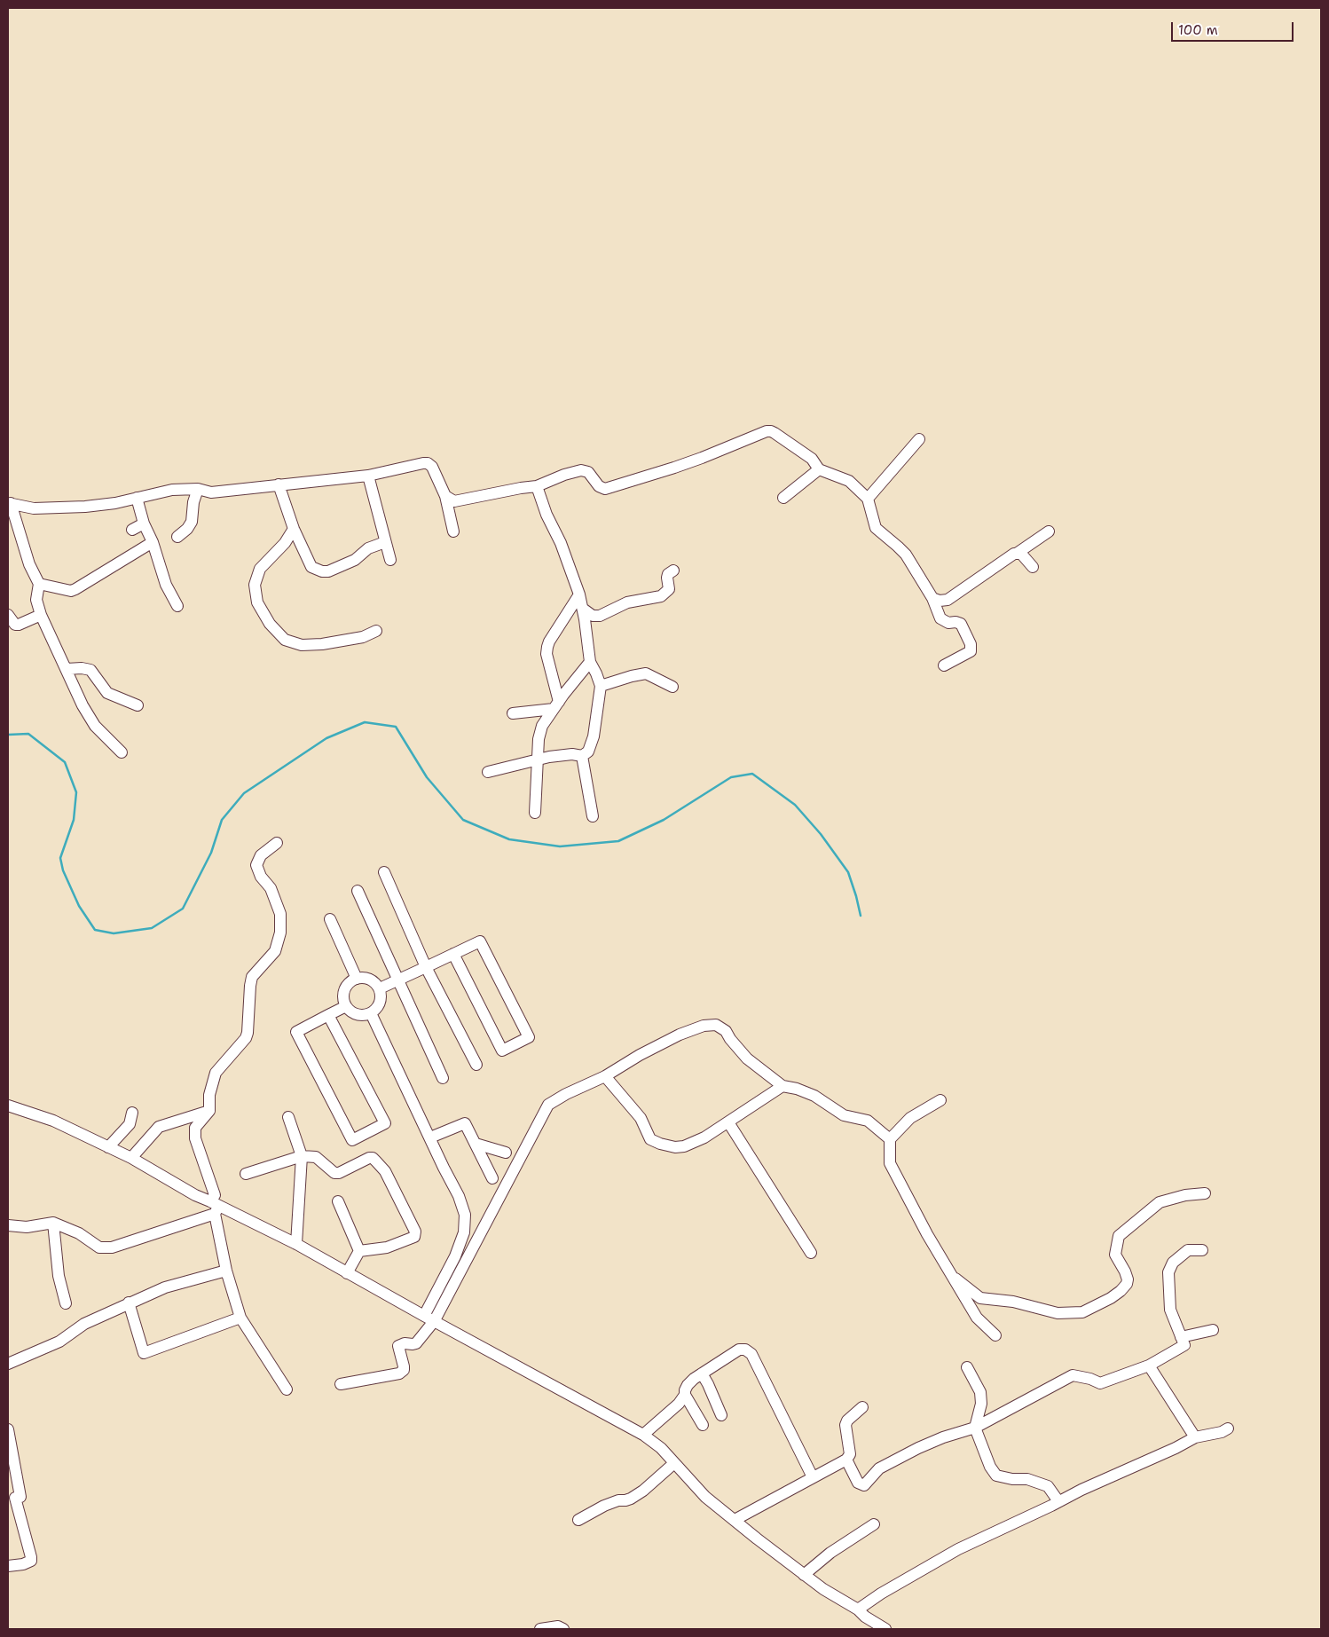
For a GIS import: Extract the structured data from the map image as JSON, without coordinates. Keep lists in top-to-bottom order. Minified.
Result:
{"scale_bar":"100 m"}
